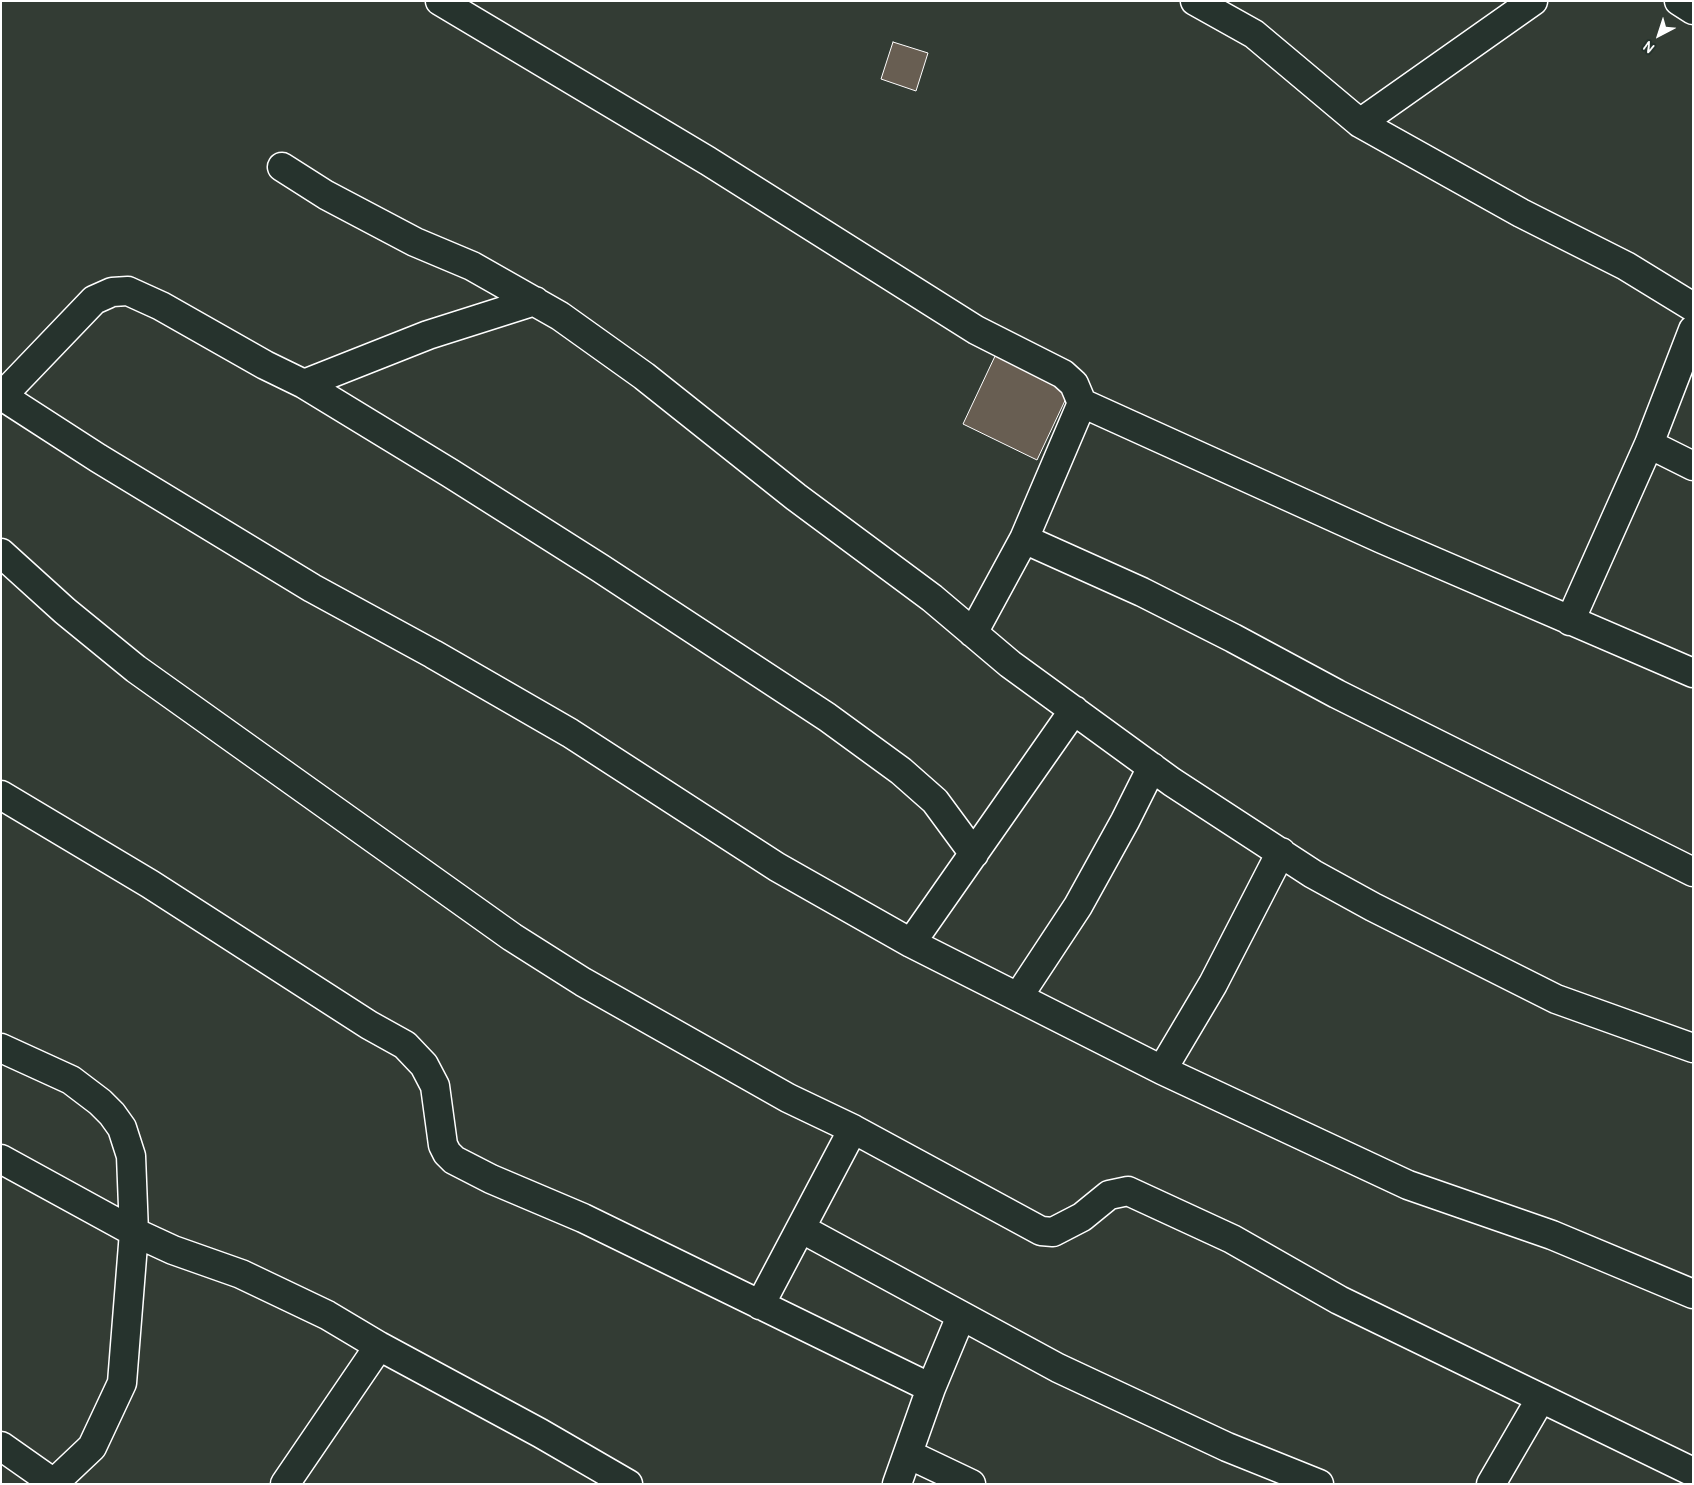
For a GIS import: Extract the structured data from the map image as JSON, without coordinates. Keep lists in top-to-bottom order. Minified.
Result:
{"north":"bottom left"}
